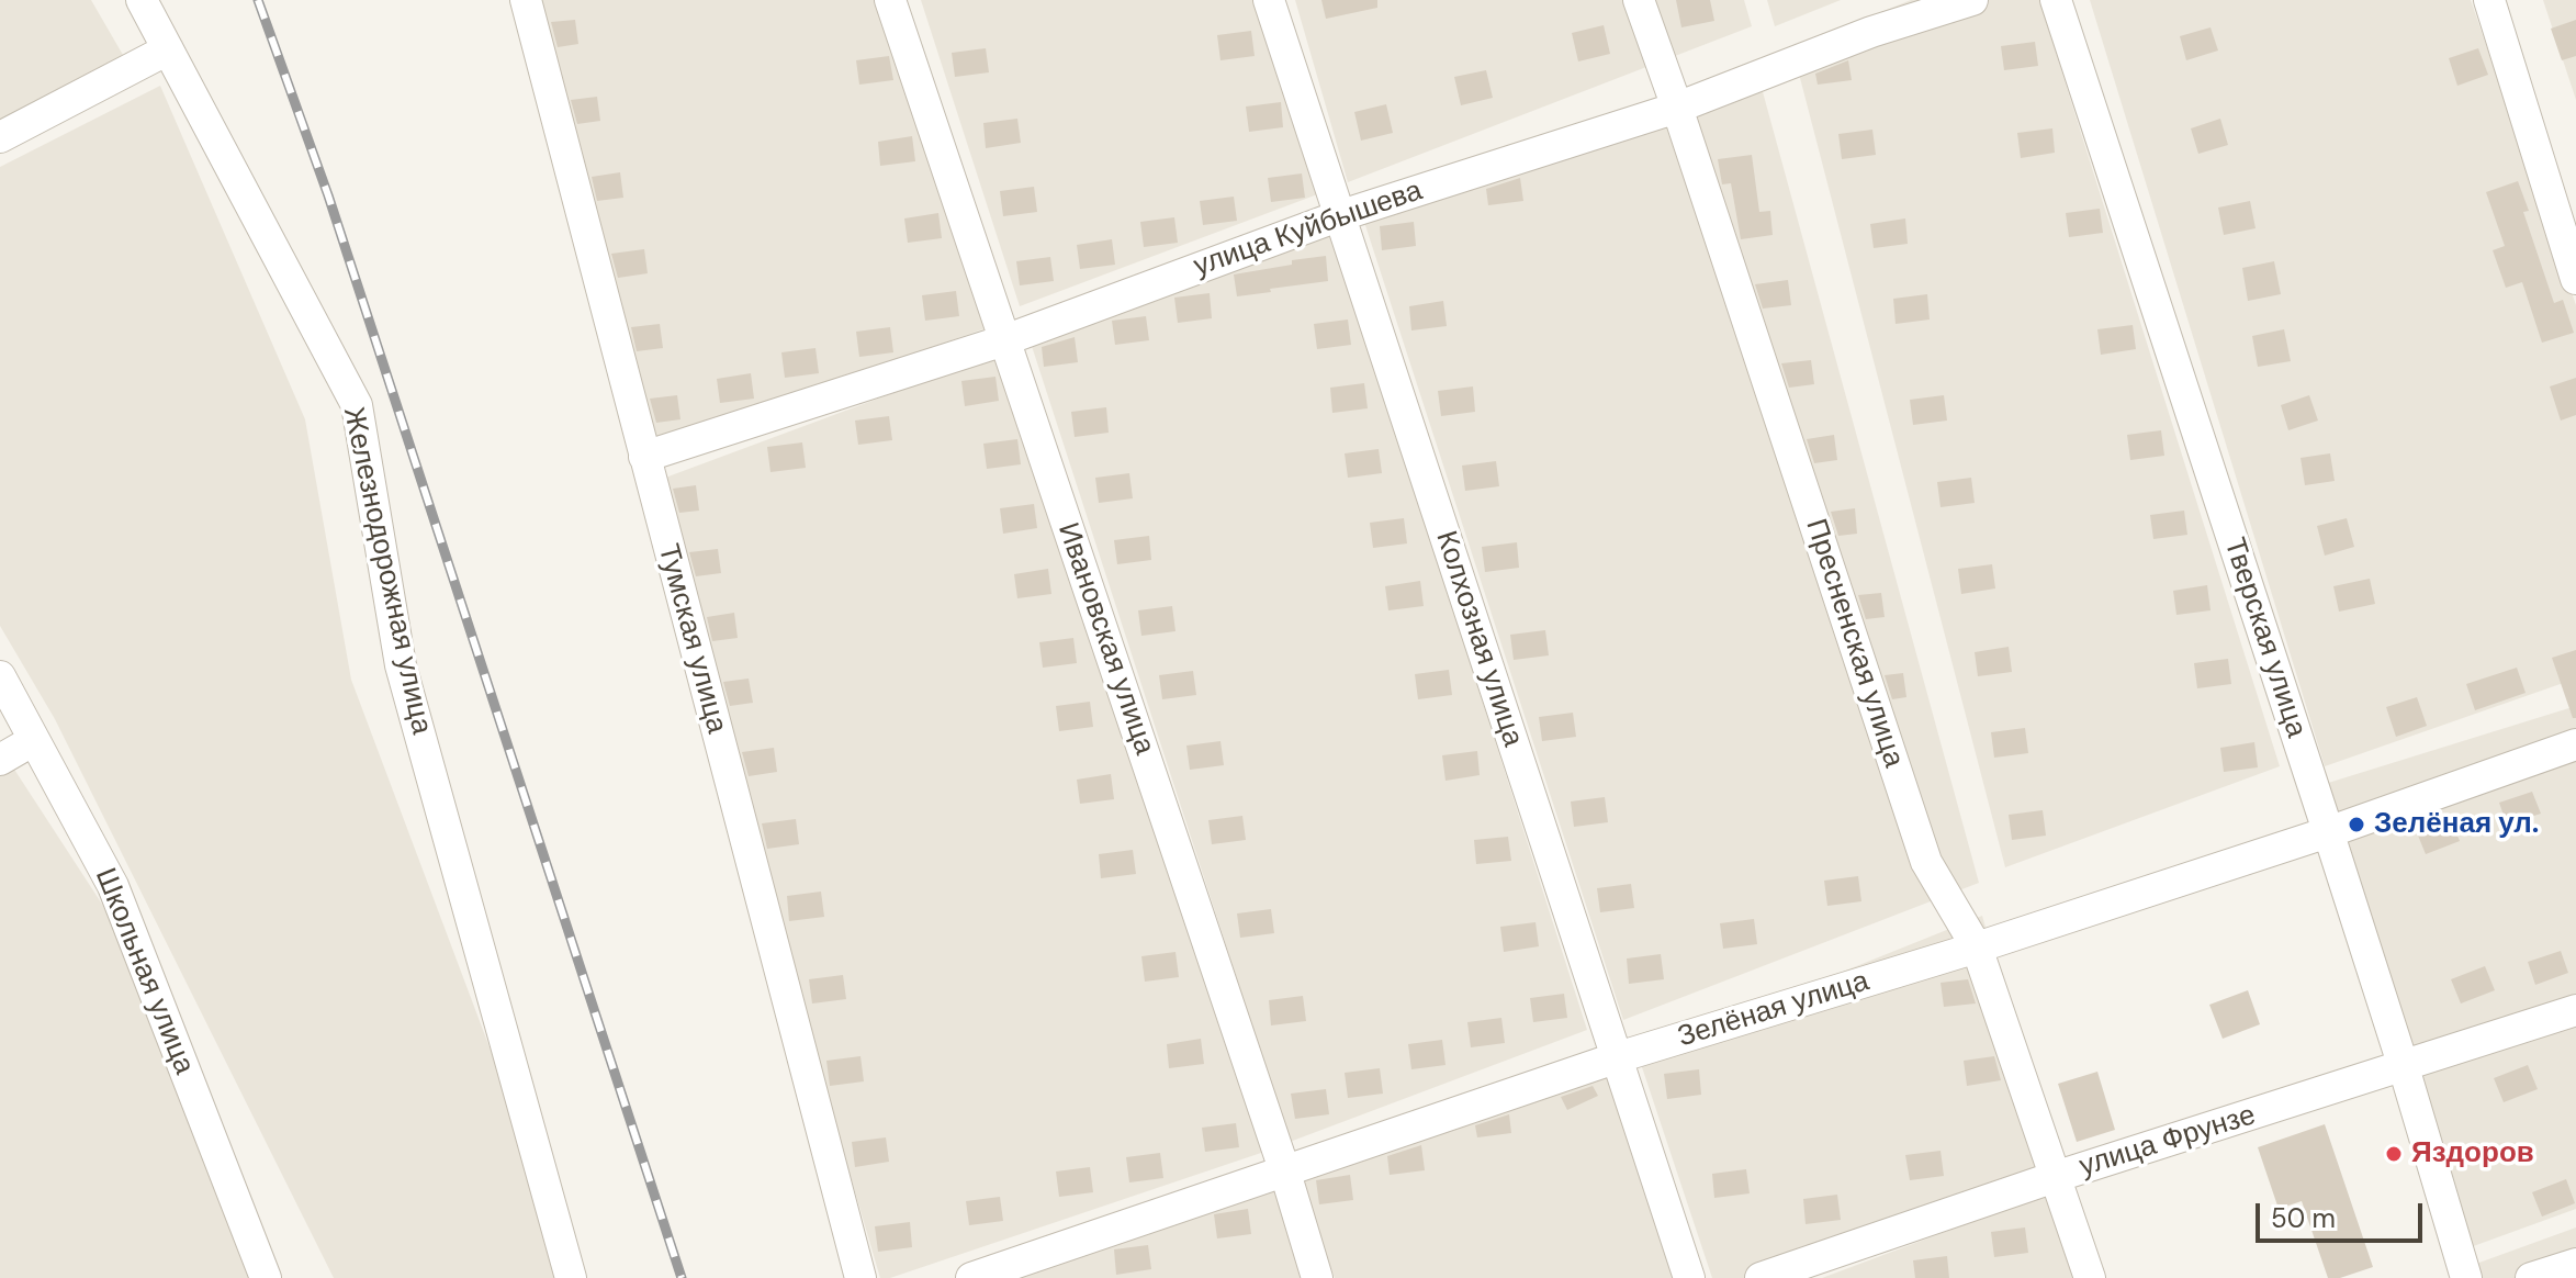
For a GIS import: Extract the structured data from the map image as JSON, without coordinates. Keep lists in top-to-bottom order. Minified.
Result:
{"streets":{"street":["улица Куйбышева","Железнодорожная улица","Тверская улица","Тумская улица","Ивановская улица","Колхозная улица","Пресненская улица","Школьная улица","Зелёная улица","улица Фрунзе"]},"crossings":[["улица Куйбышева","Тумская улица"],["улица Куйбышева","Ивановская улица"],["улица Куйбышева","Колхозная улица"],["улица Куйбышева","Пресненская улица"],["Тверская улица","Зелёная улица"],["Тверская улица","улица Фрунзе"],["Ивановская улица","Зелёная улица"],["Колхозная улица","Зелёная улица"],["Пресненская улица","Зелёная улица"],["Пресненская улица","улица Фрунзе"]],"places":["Зелёная ул.","Яздоров"],"scale_bar":"50 m"}
